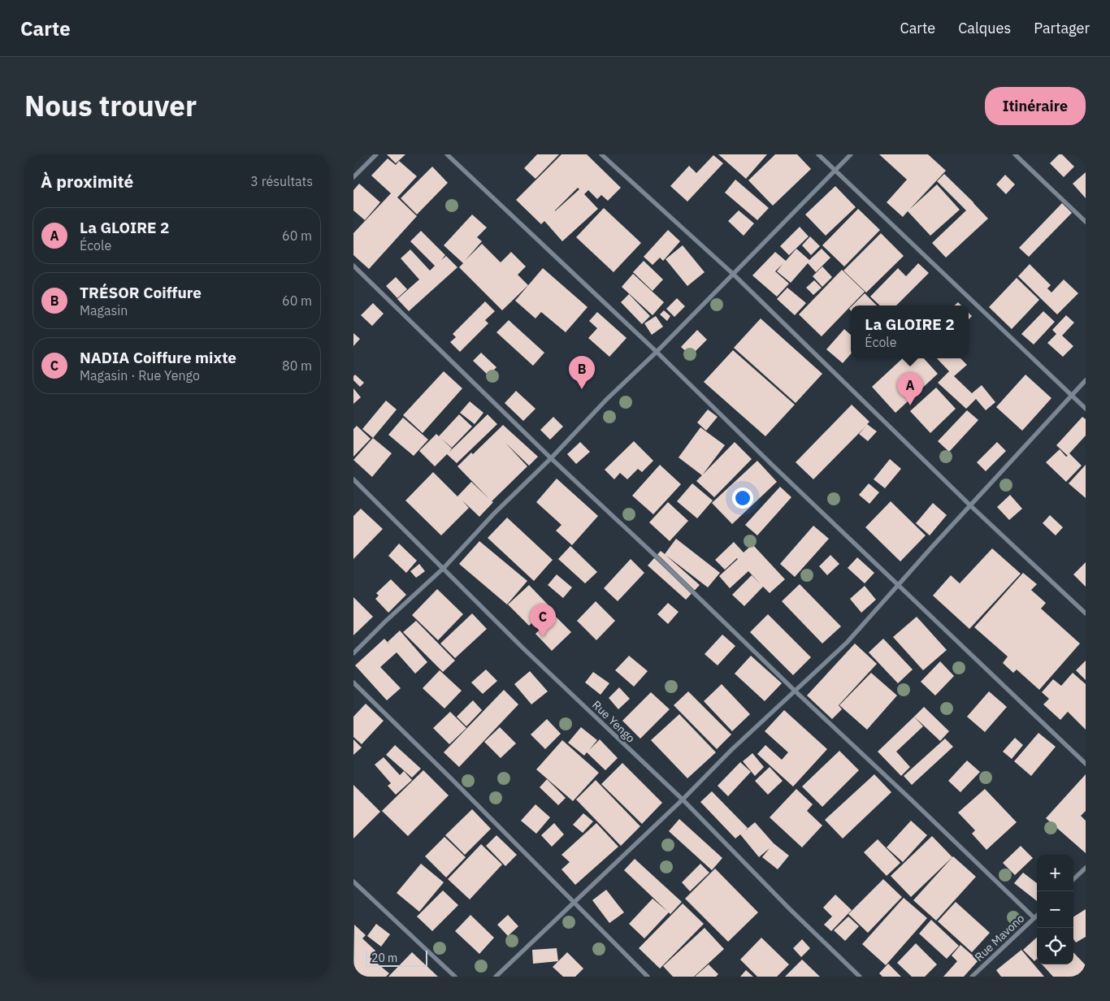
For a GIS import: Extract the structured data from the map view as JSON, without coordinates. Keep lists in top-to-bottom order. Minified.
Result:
{"streets":{"street":["Rue Yengo","Rue Mavono"]},"scale_bar":"20 m","page":{"header":"Carte","nav":["Carte","Calques","Partager"],"title":"Nous trouver","buttons":"Itinéraire","heading":["À proximité","3 résultats"],"list":[{"mark":"A","name":"La GLOIRE 2","note":"École","value":"60 m"},{"mark":"B","name":"TRÉSOR Coiffure","note":"Magasin","value":"60 m"},{"mark":"C","name":"NADIA Coiffure mixte","note":"Magasin · Rue Yengo","value":"80 m"}],"popup":["La GLOIRE 2","École"],"pins":["B","A","C"],"map_buttons":["+","−"],"scale":"20 m"}}
